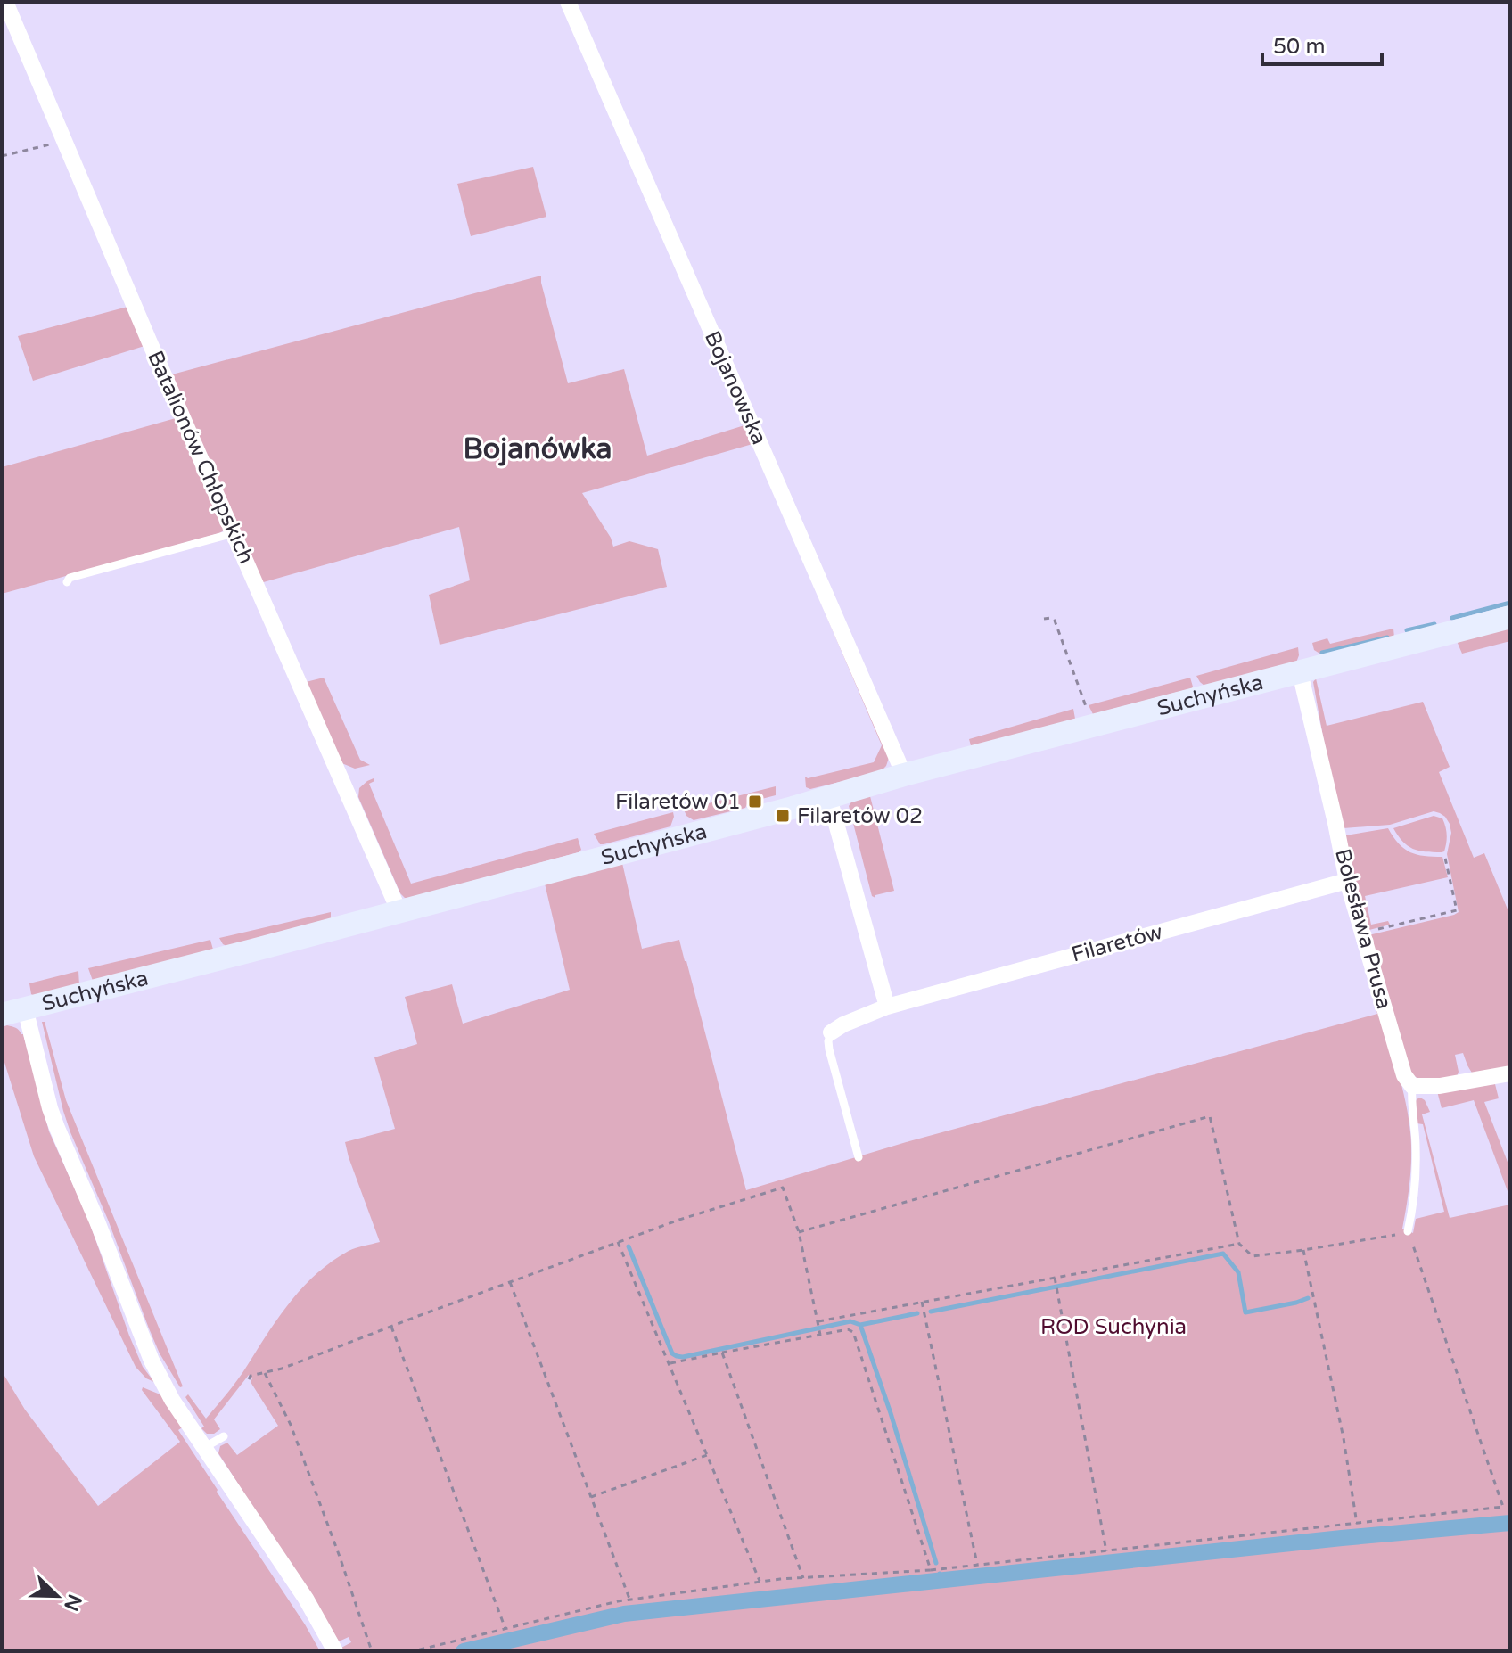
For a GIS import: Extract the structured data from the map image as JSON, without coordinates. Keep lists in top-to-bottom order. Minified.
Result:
{"streets":{"street":["Bojanowska","Batalionów Chłopskich","Suchyńska","Bolesława Prusa","Filaretów"]},"crossings":[["Bojanowska","Suchyńska"],["Batalionów Chłopskich","Suchyńska"],["Suchyńska","Bolesława Prusa"],["Bolesława Prusa","Filaretów"]],"districts":["Bojanówka"],"parks":["ROD Suchynia"],"places":{"transit":["Filaretów 01","Filaretów 02"]},"scale_bar":"50 m","north":"bottom right"}
